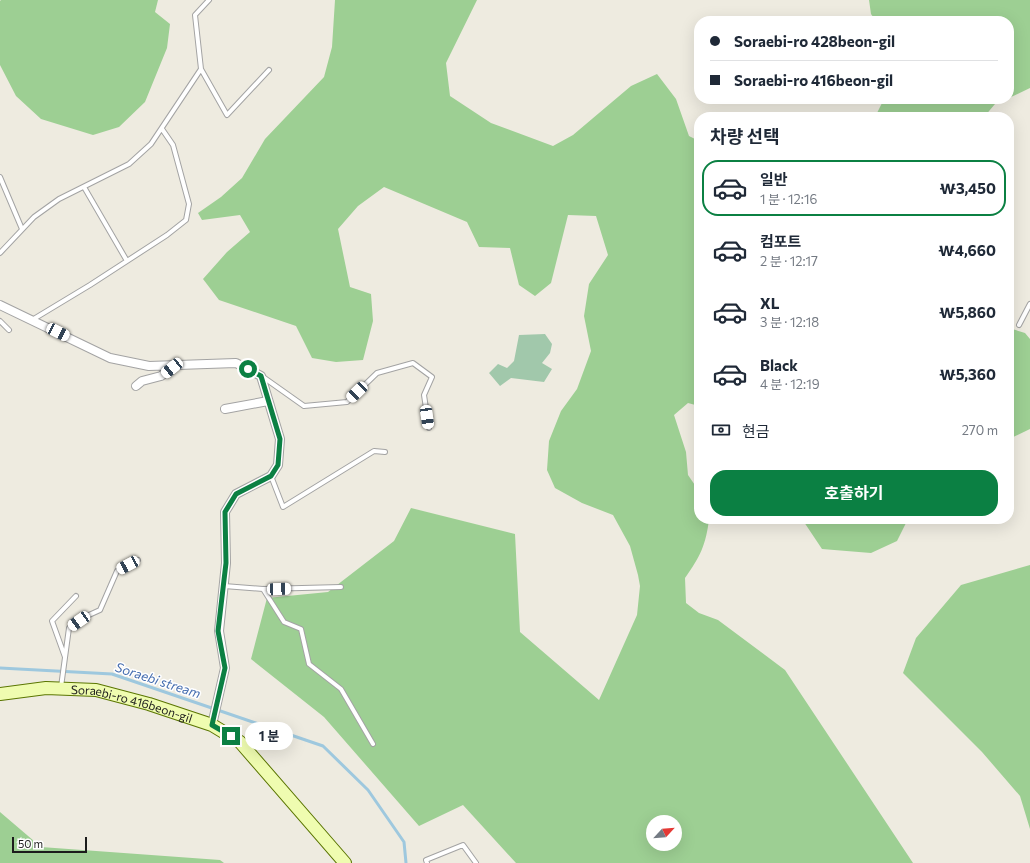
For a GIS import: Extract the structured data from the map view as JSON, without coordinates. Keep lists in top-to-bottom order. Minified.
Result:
{"streets":{"street":["Soraebi-ro 416beon-gil"]},"water":["Soraebi stream"],"scale_bar":"50 m","north":"top right","page":{"banner":["Soraebi-ro 428beon-gil","Soraebi-ro 416beon-gil"],"heading":"차량 선택","list":[{"name":"일반","note":"1 분 · 12:16","value":"₩3,450"},{"name":"컴포트","note":"2 분 · 12:17","value":"₩4,660"},{"name":"XL","note":"3 분 · 12:18","value":"₩5,860"},{"name":"Black","note":"4 분 · 12:19","value":"₩5,360"}],"pay":["현금","270 m"],"buttons":"호출하기","bubble":"1 분","scale":"50 m"}}
